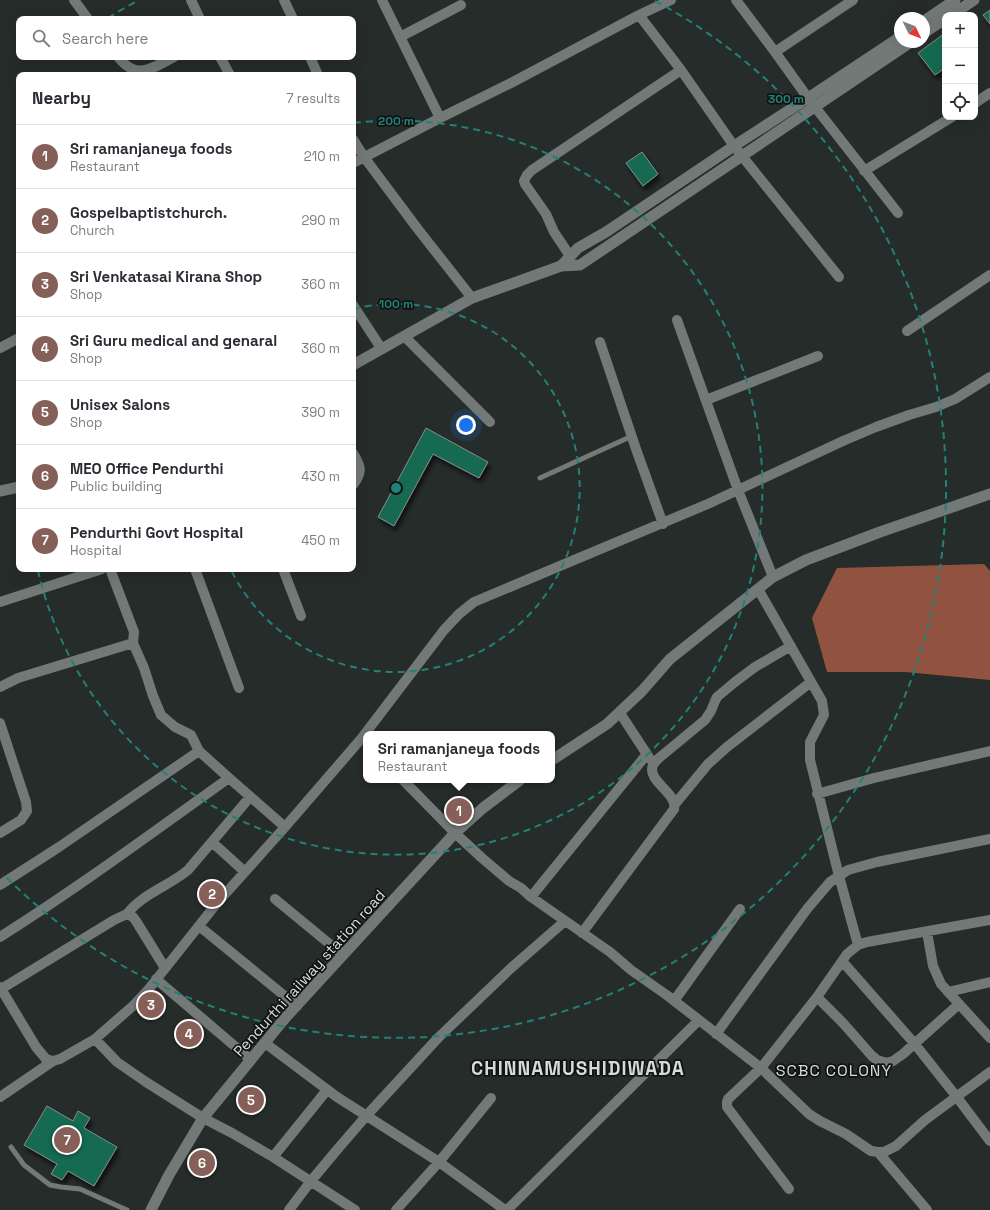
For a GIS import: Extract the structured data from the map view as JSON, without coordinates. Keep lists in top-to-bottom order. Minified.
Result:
{"streets":{"street":["Pendurthi railway station road"]},"districts":["CHINNAMUSHIDIWADA","SCBC COLONY"],"north":"bottom right","page":{"map_buttons":["+","−"],"search":"Search here","heading":["Nearby","7 results"],"list":[{"mark":"1","name":"Sri ramanjaneya foods","note":"Restaurant","value":"210 m"},{"mark":"2","name":"Gospelbaptistchurch.","note":"Church","value":"290 m"},{"mark":"3","name":"Sri Venkatasai Kirana Shop","note":"Shop","value":"360 m"},{"mark":"4","name":"Sri Guru medical and genaral","note":"Shop","value":"360 m"},{"mark":"5","name":"Unisex Salons","note":"Shop","value":"390 m"},{"mark":"6","name":"MEO Office Pendurthi","note":"Public building","value":"430 m"},{"mark":"7","name":"Pendurthi Govt Hospital","note":"Hospital","value":"450 m"}],"popup":["Sri ramanjaneya foods","Restaurant"],"pins":["1","2","3","4","5","7","6"]},"rings":["300 m","200 m","100 m"]}
